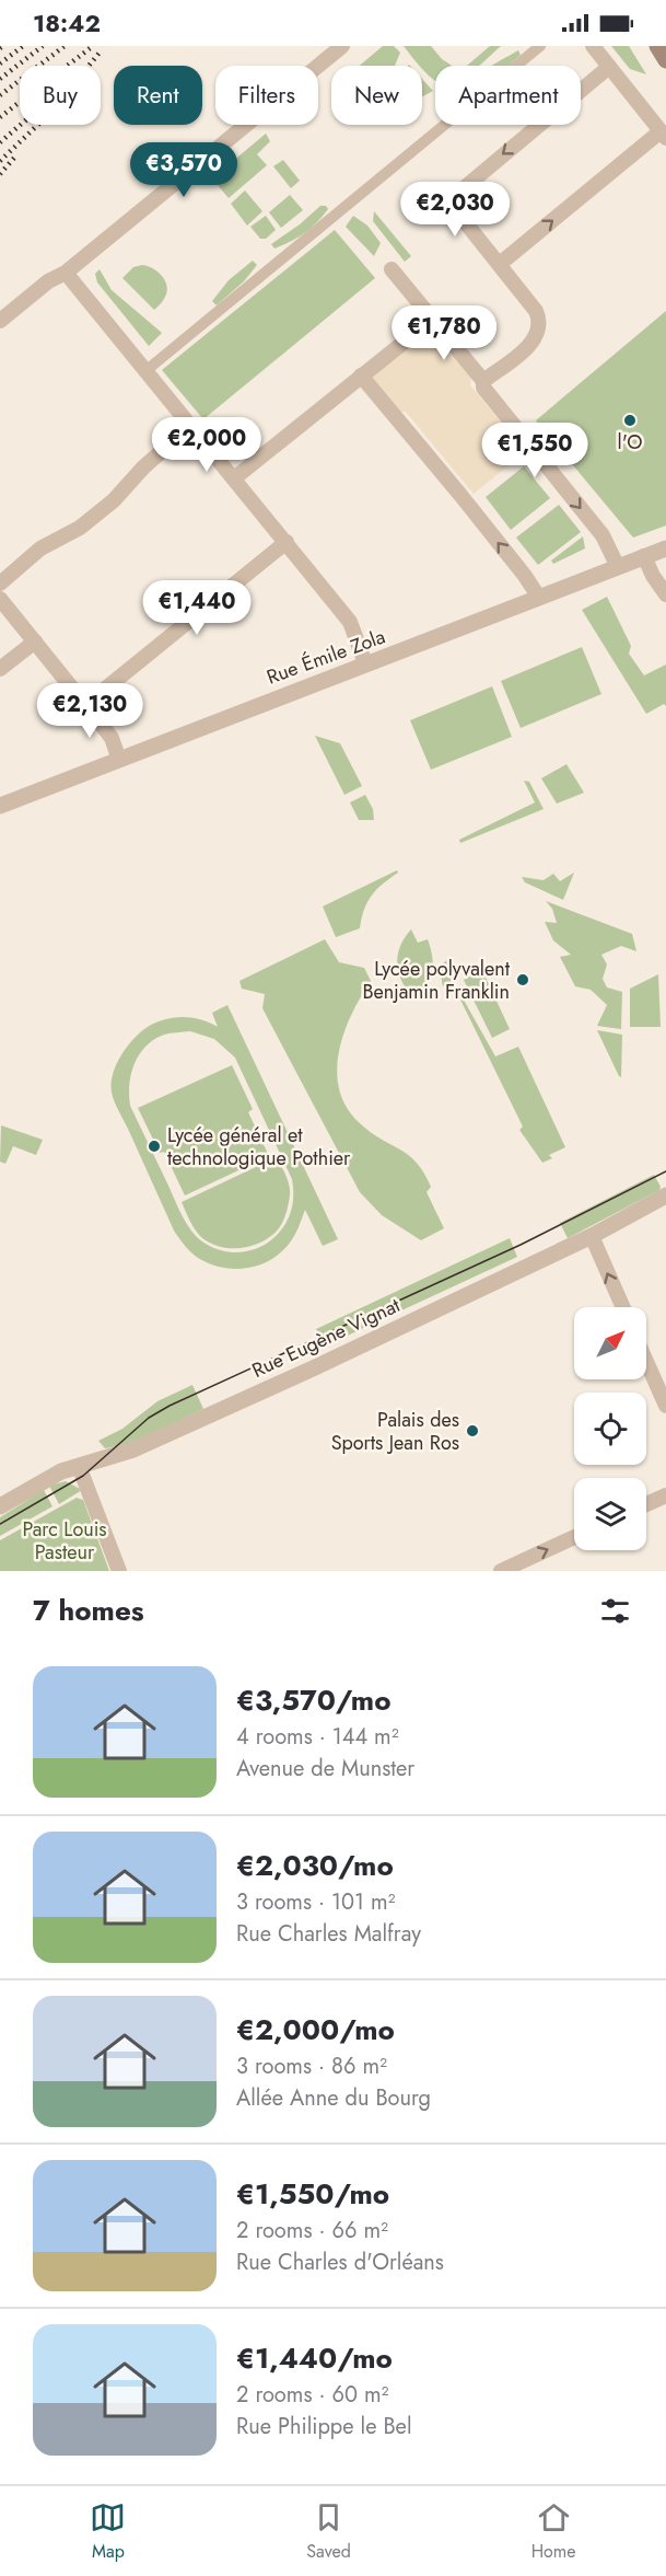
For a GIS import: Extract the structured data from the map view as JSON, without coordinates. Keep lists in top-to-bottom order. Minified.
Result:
{"streets":{"street":["Rue Émile Zola","Rue Eugène Vignat"]},"parks":["Parc Louis Pasteur"],"places":["l'O","Lycée polyvalent Benjamin Franklin","Lycée général et technologique Pothier","Palais des Sports Jean Ros"],"north":"top right","page":{"status":"18:42","chip":["Buy","Rent","Filters","New","Apartment"],"price":["€3,570","€2,030","€1,780","€2,000","€1,550","€1,440","€2,130"],"heading":"7 homes","list":[{"name":"€3,570/mo","note":"4 rooms · 144 m² · Avenue de Munster"},{"name":"€2,030/mo","note":"3 rooms · 101 m² · Rue Charles Malfray"},{"name":"€2,000/mo","note":"3 rooms · 86 m² · Allée Anne du Bourg"},{"name":"€1,550/mo","note":"2 rooms · 66 m² · Rue Charles d'Orléans"},{"name":"€1,440/mo","note":"2 rooms · 60 m² · Rue Philippe le Bel"}],"tabs":["Map","Saved","Home"]}}
